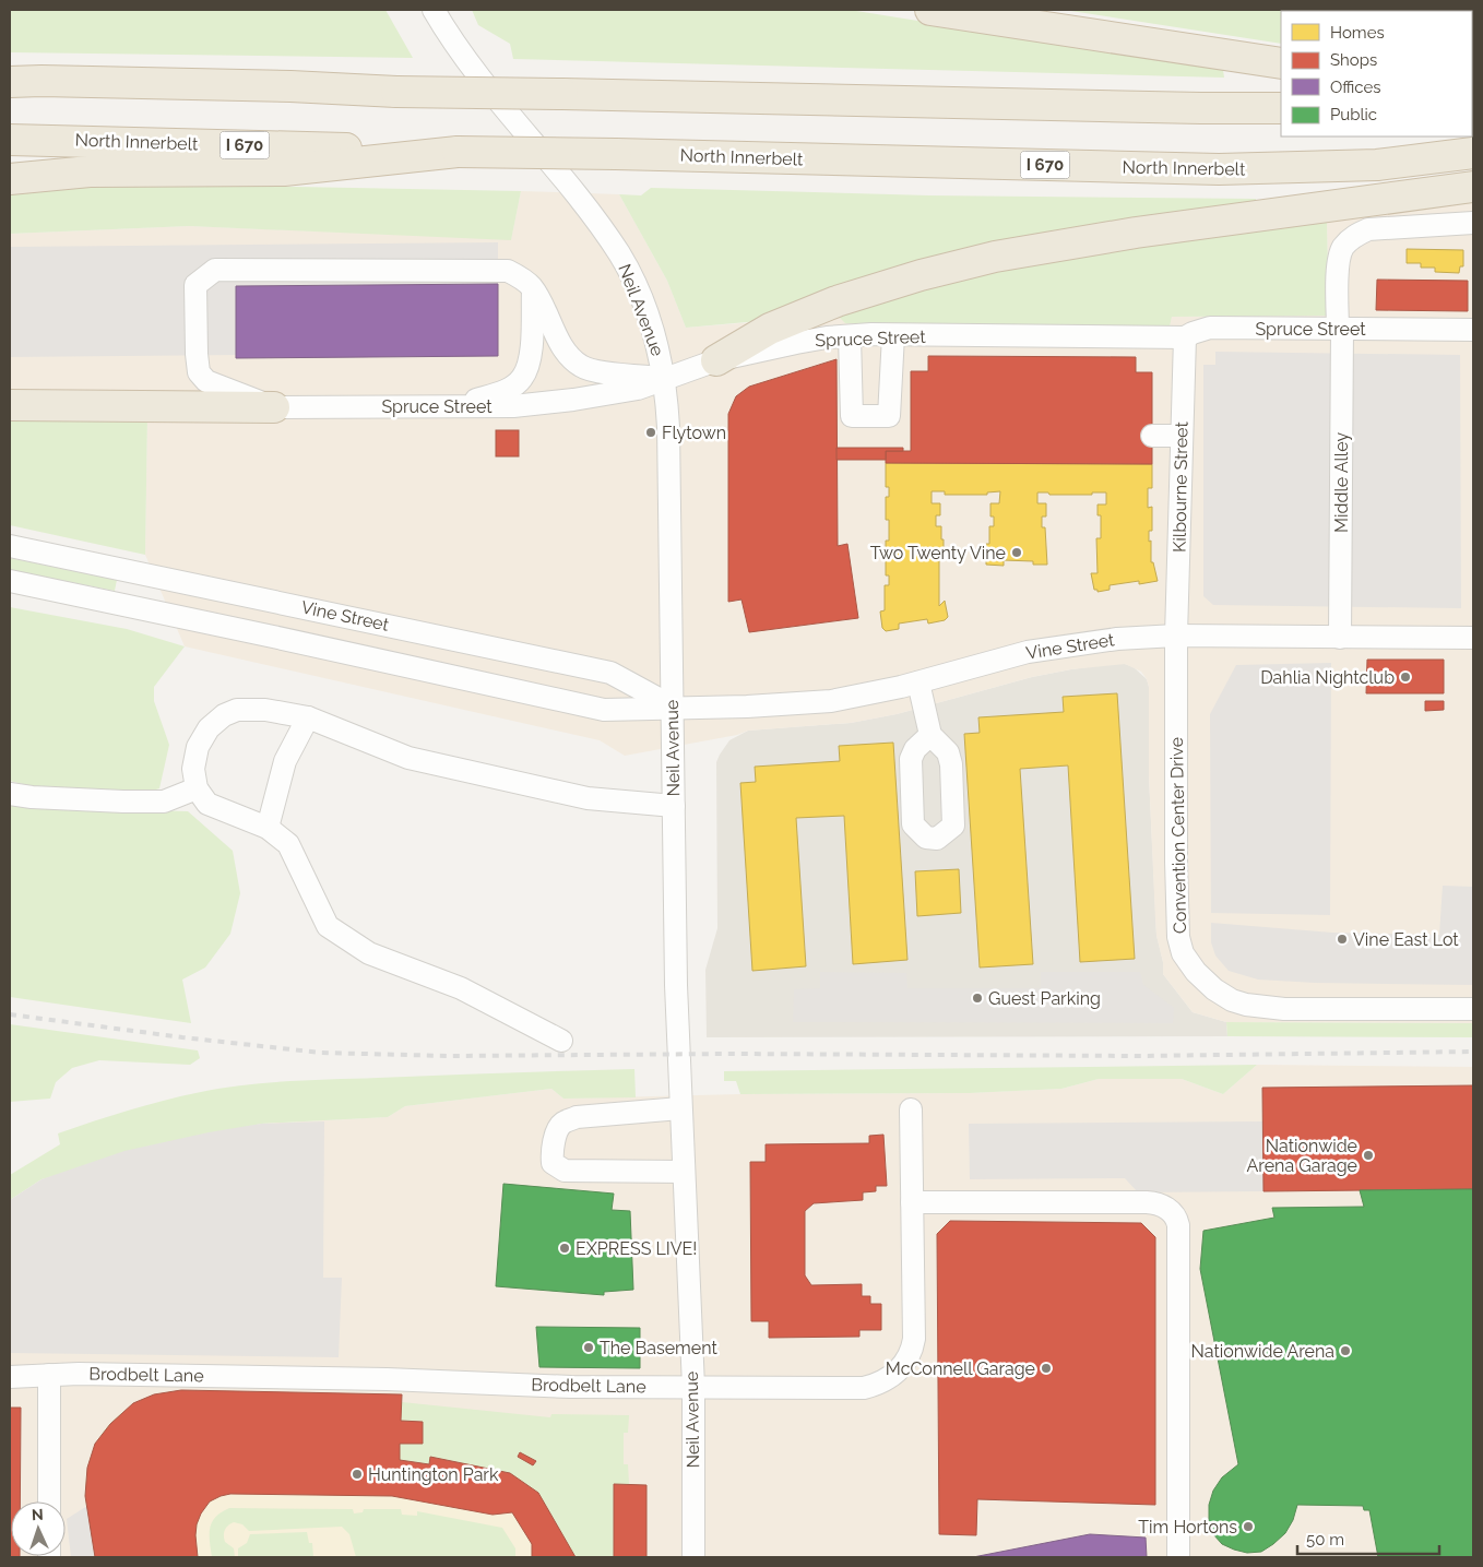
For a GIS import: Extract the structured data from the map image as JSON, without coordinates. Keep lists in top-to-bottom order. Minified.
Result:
{"streets":{"highway":["North Innerbelt","I 670"],"street":["Neil Avenue","Spruce Street","Middle Alley","Kilbourne Street","Vine Street","Convention Center Drive","Brodbelt Lane"]},"crossings":[["Neil Avenue","Spruce Street"],["Neil Avenue","Vine Street"],["Neil Avenue","Brodbelt Lane"],["Spruce Street","Middle Alley"],["Spruce Street","Kilbourne Street"],["Middle Alley","Vine Street"],["Kilbourne Street","Vine Street"],["Kilbourne Street","Convention Center Drive"],["Vine Street","Convention Center Drive"]],"places":["Flytown","Two Twenty Vine","Dahlia Nightclub","Vine East Lot","Guest Parking","Nationwide Arena Garage","EXPRESS LIVE!","The Basement","Nationwide Arena","McConnell Garage","Huntington Park","Tim Hortons"],"legend":["Homes","Shops","Offices","Public"],"scale_bar":"50 m","north":"top"}
